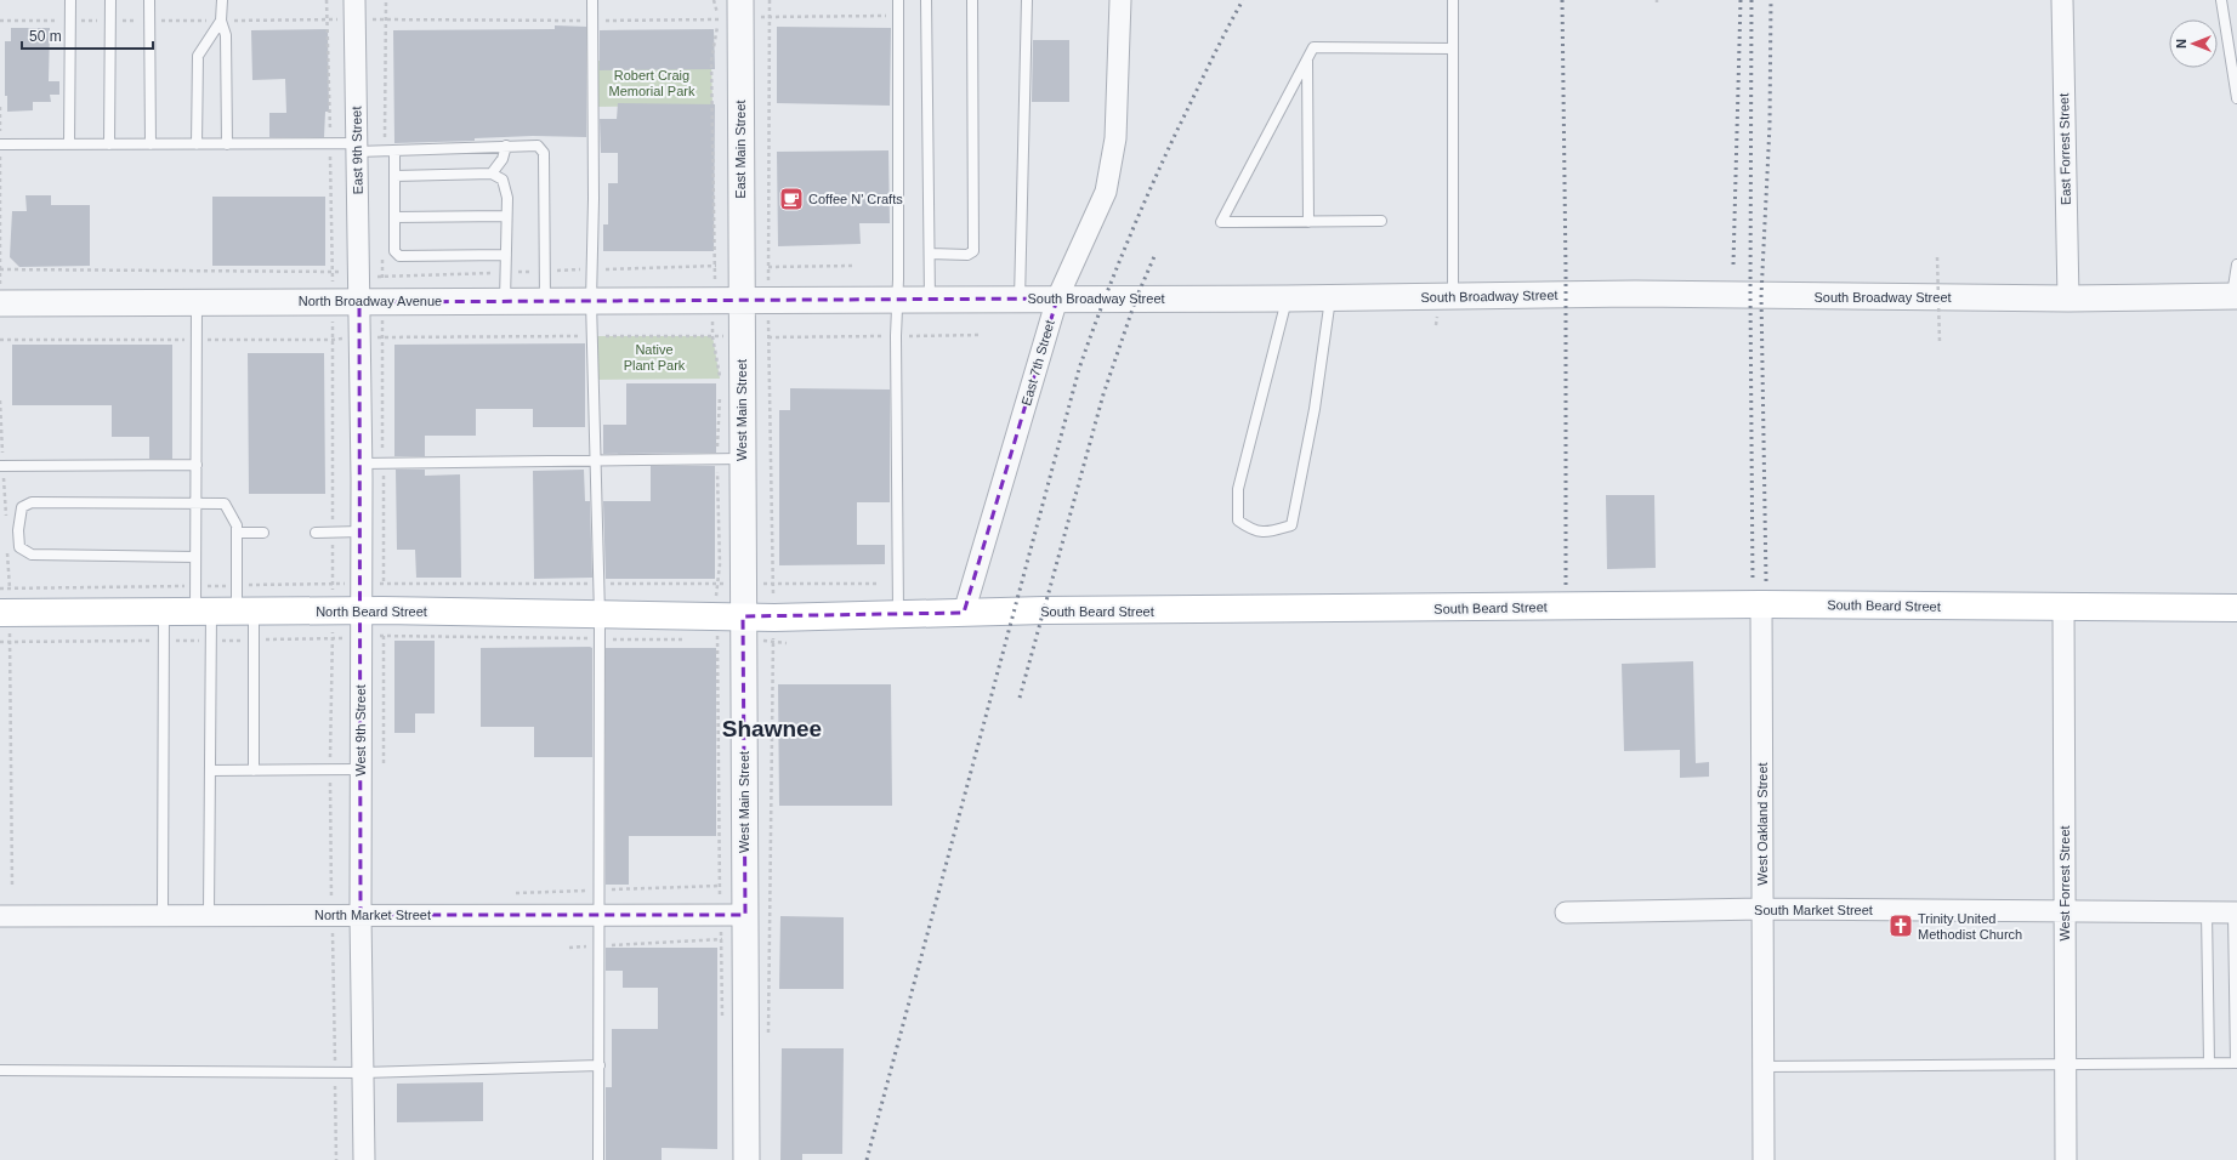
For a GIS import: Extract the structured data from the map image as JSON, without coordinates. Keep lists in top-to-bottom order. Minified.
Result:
{"streets":{"main road":["South Beard Street","North Beard Street"],"street":["East Main Street","East Forrest Street","East 9th Street","South Broadway Street","North Broadway Avenue","East 7th Street","West Main Street","West 9th Street","West Oakland Street","West Forrest Street","South Market Street","North Market Street"]},"crossings":[["East Main Street","South Broadway Street"],["East Main Street","North Broadway Avenue"],["East Main Street","West Main Street"],["East Forrest Street","South Broadway Street"],["East 9th Street","North Broadway Avenue"],["East 9th Street","West 9th Street"],["South Broadway Street","North Broadway Avenue"],["South Broadway Street","East 7th Street"],["South Broadway Street","West Main Street"],["North Broadway Avenue","West Main Street"],["North Broadway Avenue","West 9th Street"],["East 7th Street","South Beard Street"],["West Main Street","South Beard Street"],["West Main Street","North Beard Street"],["West Main Street","North Market Street"],["South Beard Street","North Beard Street"],["South Beard Street","West Oakland Street"],["South Beard Street","West Forrest Street"],["North Beard Street","West 9th Street"],["West 9th Street","North Market Street"],["West Oakland Street","South Market Street"],["West Forrest Street","South Market Street"]],"districts":["Shawnee"],"parks":["Robert Craig Memorial Park","Native Plant Park"],"places":{"cafe":["Coffee N' Crafts"],"church":["Trinity United Methodist Church"]},"scale_bar":"50 m","north":"left"}
